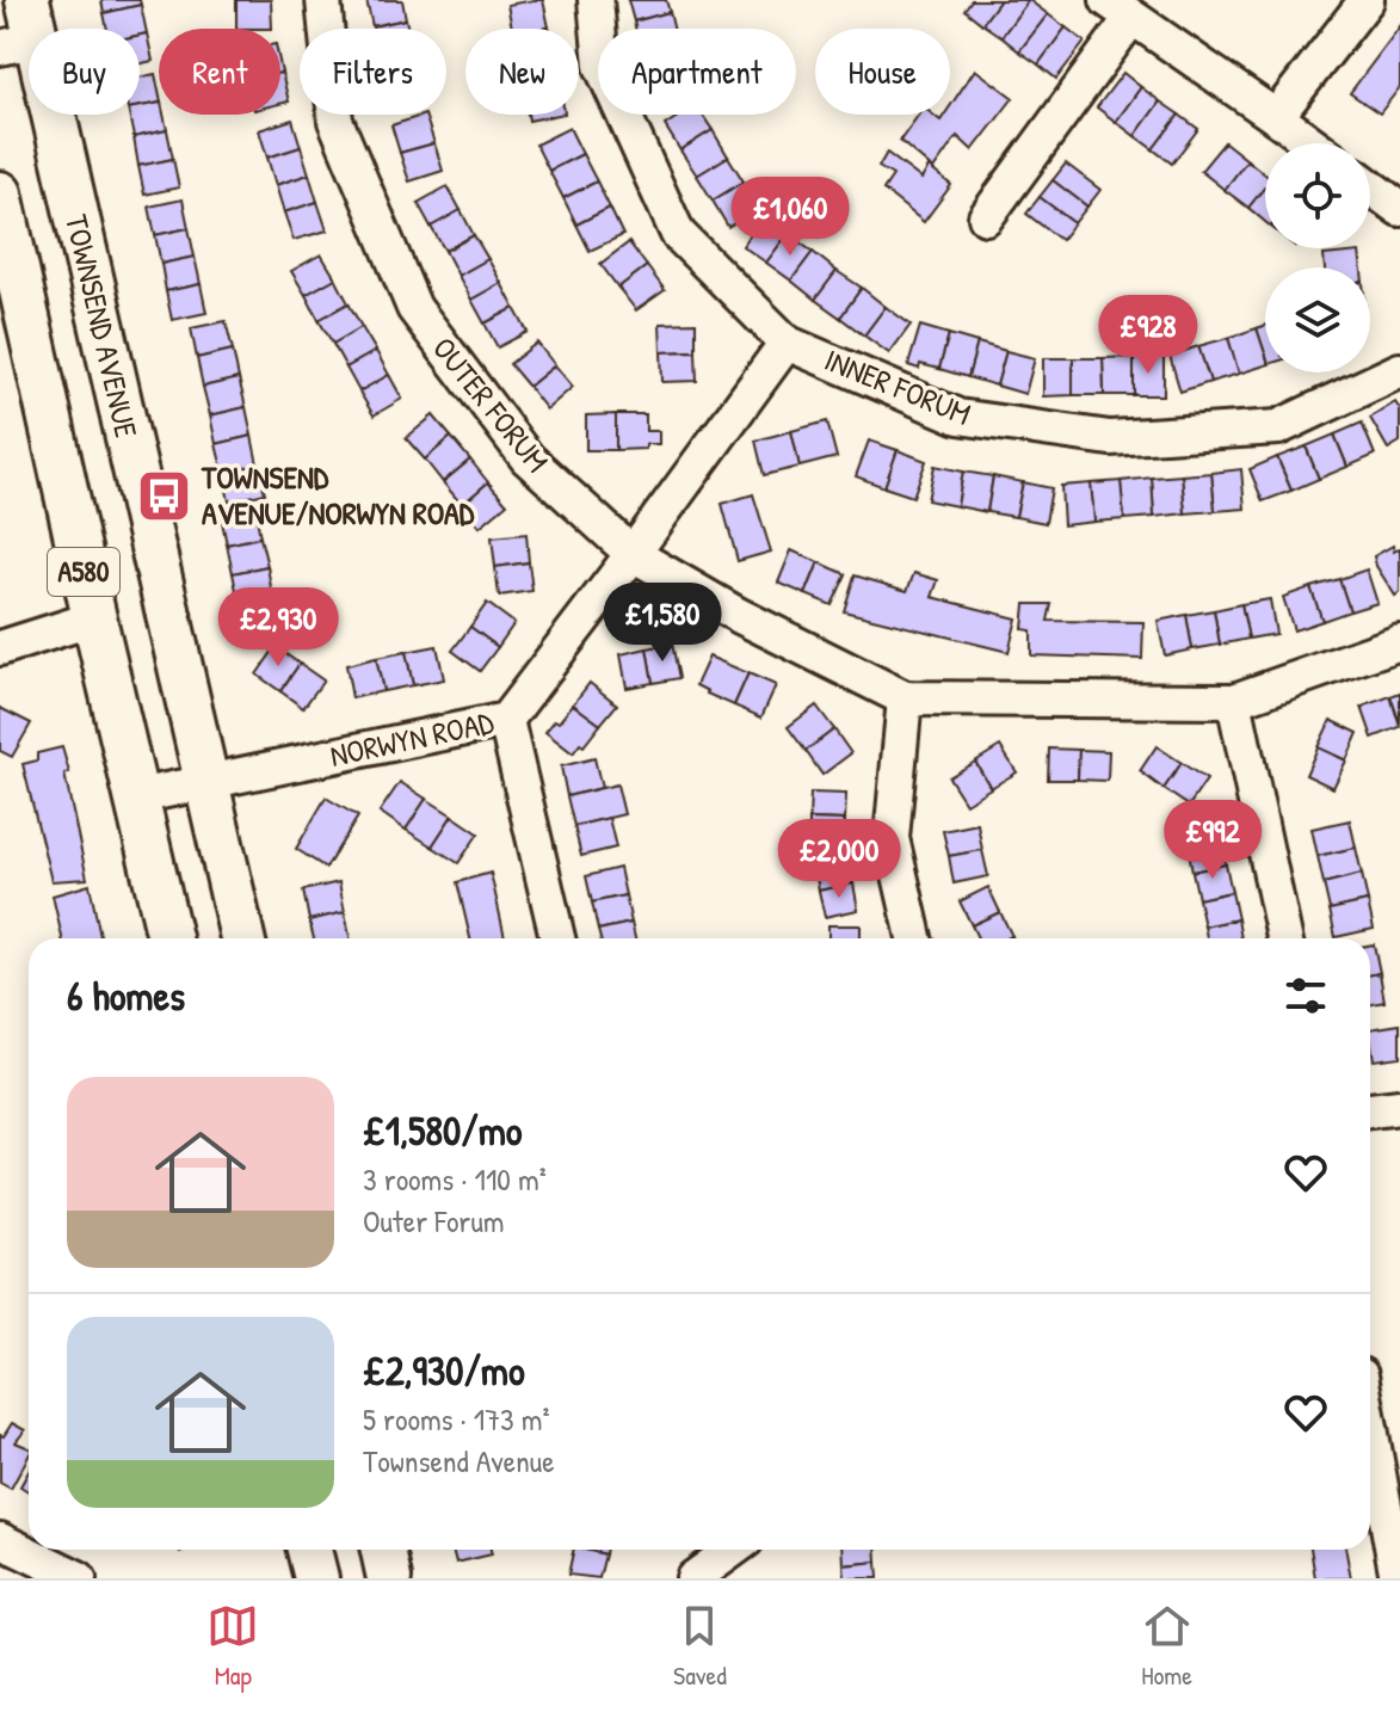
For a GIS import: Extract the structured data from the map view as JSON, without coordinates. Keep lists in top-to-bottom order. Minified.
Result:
{"streets":{"main road":["TOWNSEND AVENUE","A580"],"street":["INNER FORUM","OUTER FORUM","NORWYN ROAD"]},"crossings":[["TOWNSEND AVENUE","NORWYN ROAD"],["INNER FORUM","NORWYN ROAD"],["OUTER FORUM","NORWYN ROAD"],["A580","NORWYN ROAD"]],"places":{"bus stop":["TOWNSEND AVENUE/NORWYN ROAD"]},"page":{"chip":["Buy","Rent","Filters","New","Apartment","House"],"price":["£1,060","£928","£1,580","£2,930","£992","£2,000"],"heading":"6 homes","list":[{"name":"£1,580/mo","note":"3 rooms · 110 m² · Outer Forum"},{"name":"£2,930/mo","note":"5 rooms · 173 m² · Townsend Avenue"}],"tabs":["Map","Saved","Home"]}}
